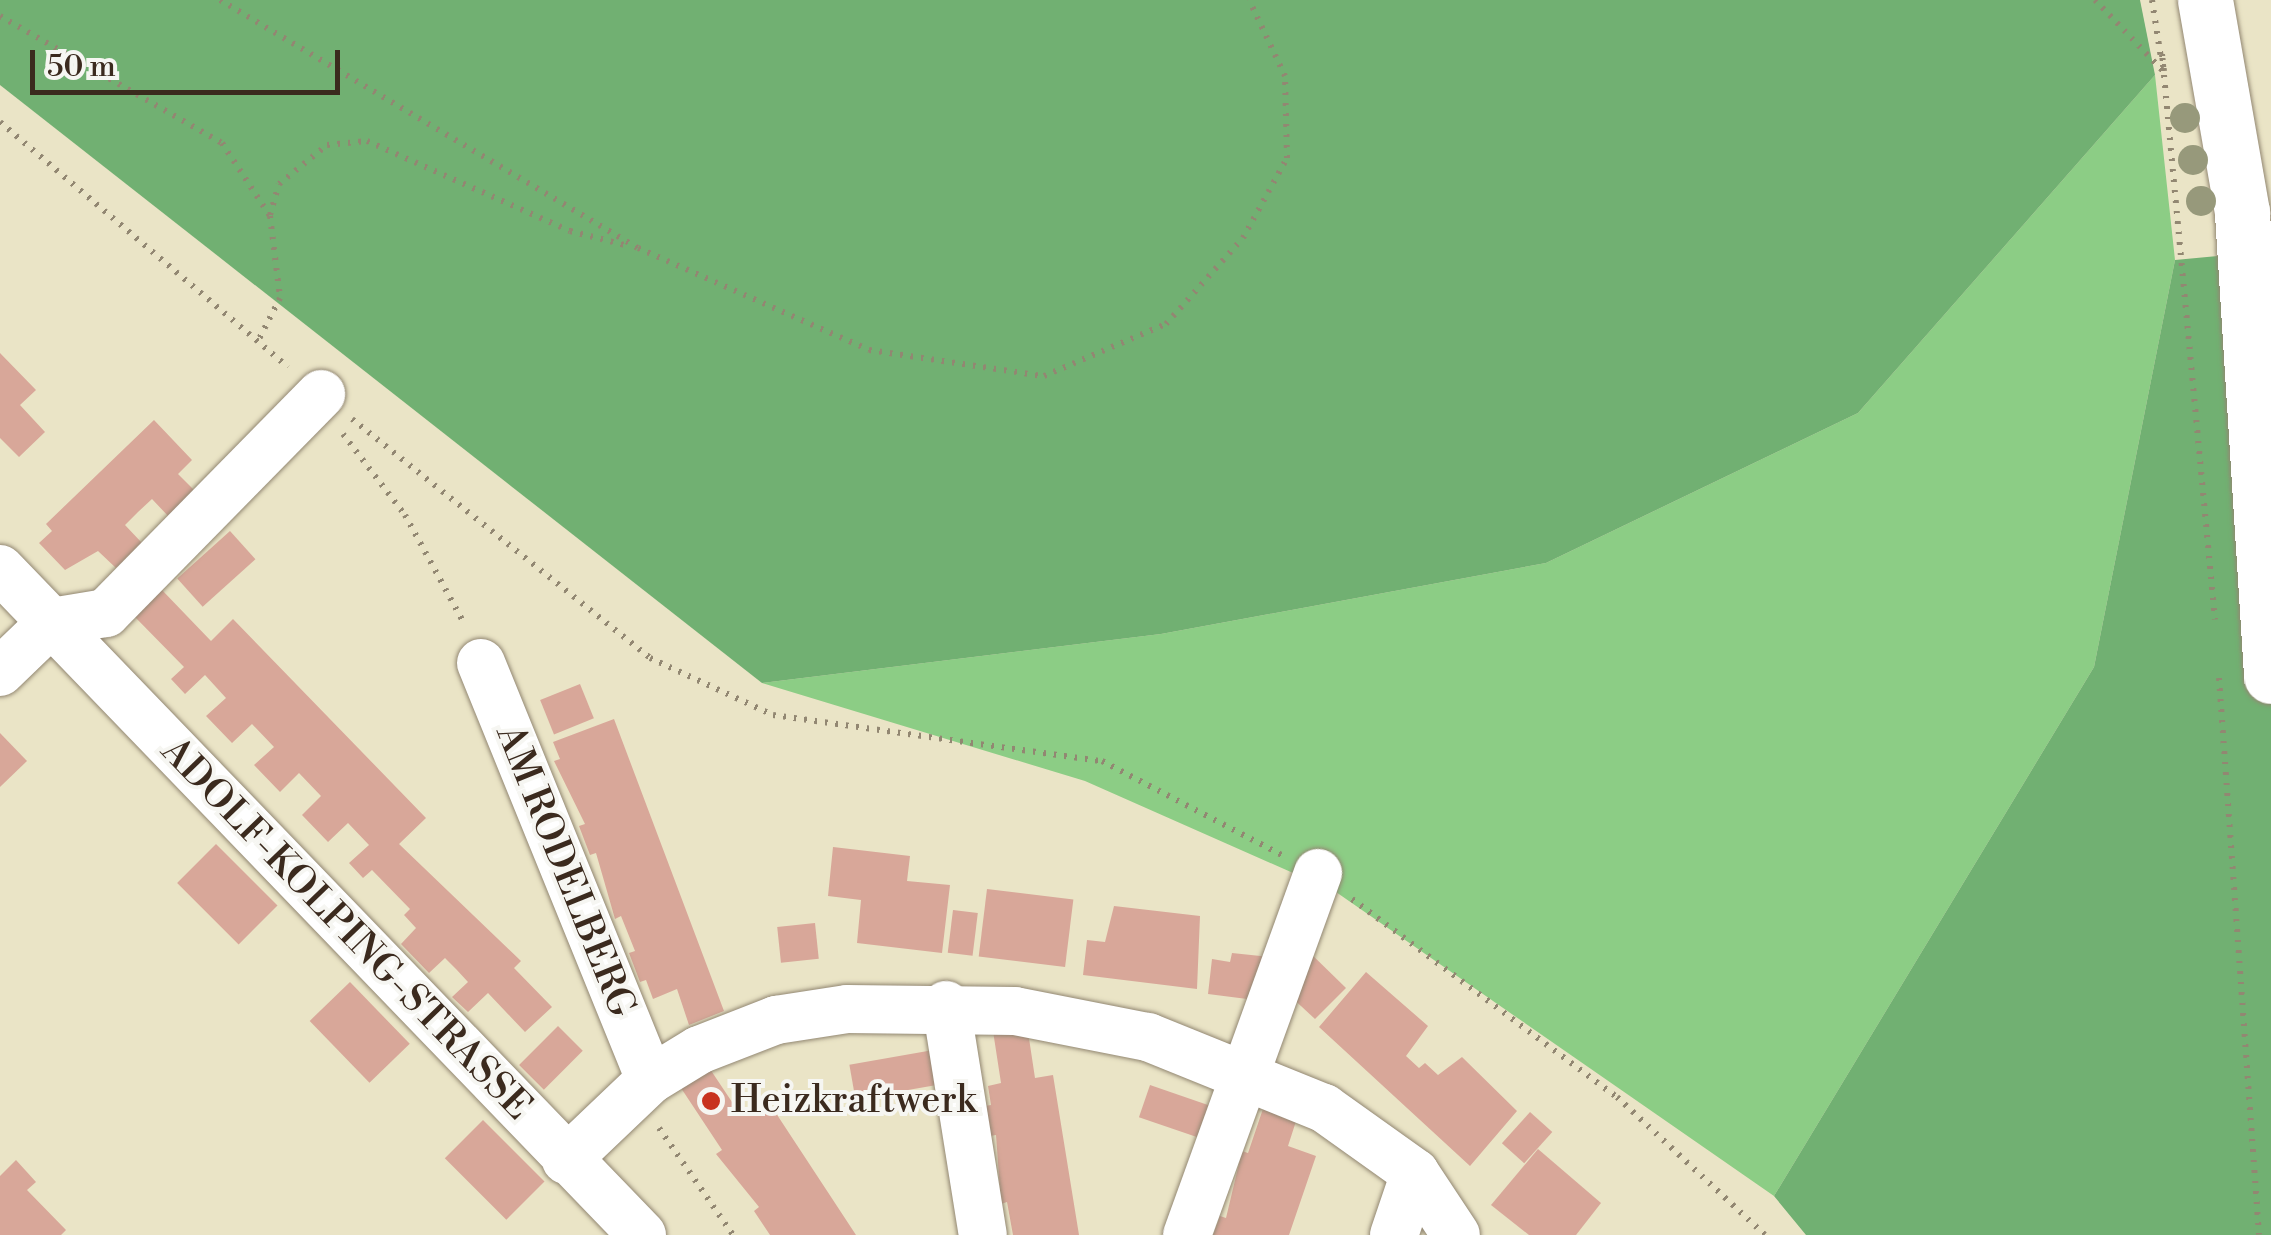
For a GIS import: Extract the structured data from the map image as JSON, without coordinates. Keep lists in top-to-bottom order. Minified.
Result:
{"streets":{"street":["AM RODELBERG","ADOLF-KOLPING-STRASSE"]},"places":["Heizkraftwerk"],"scale_bar":"50 m"}
